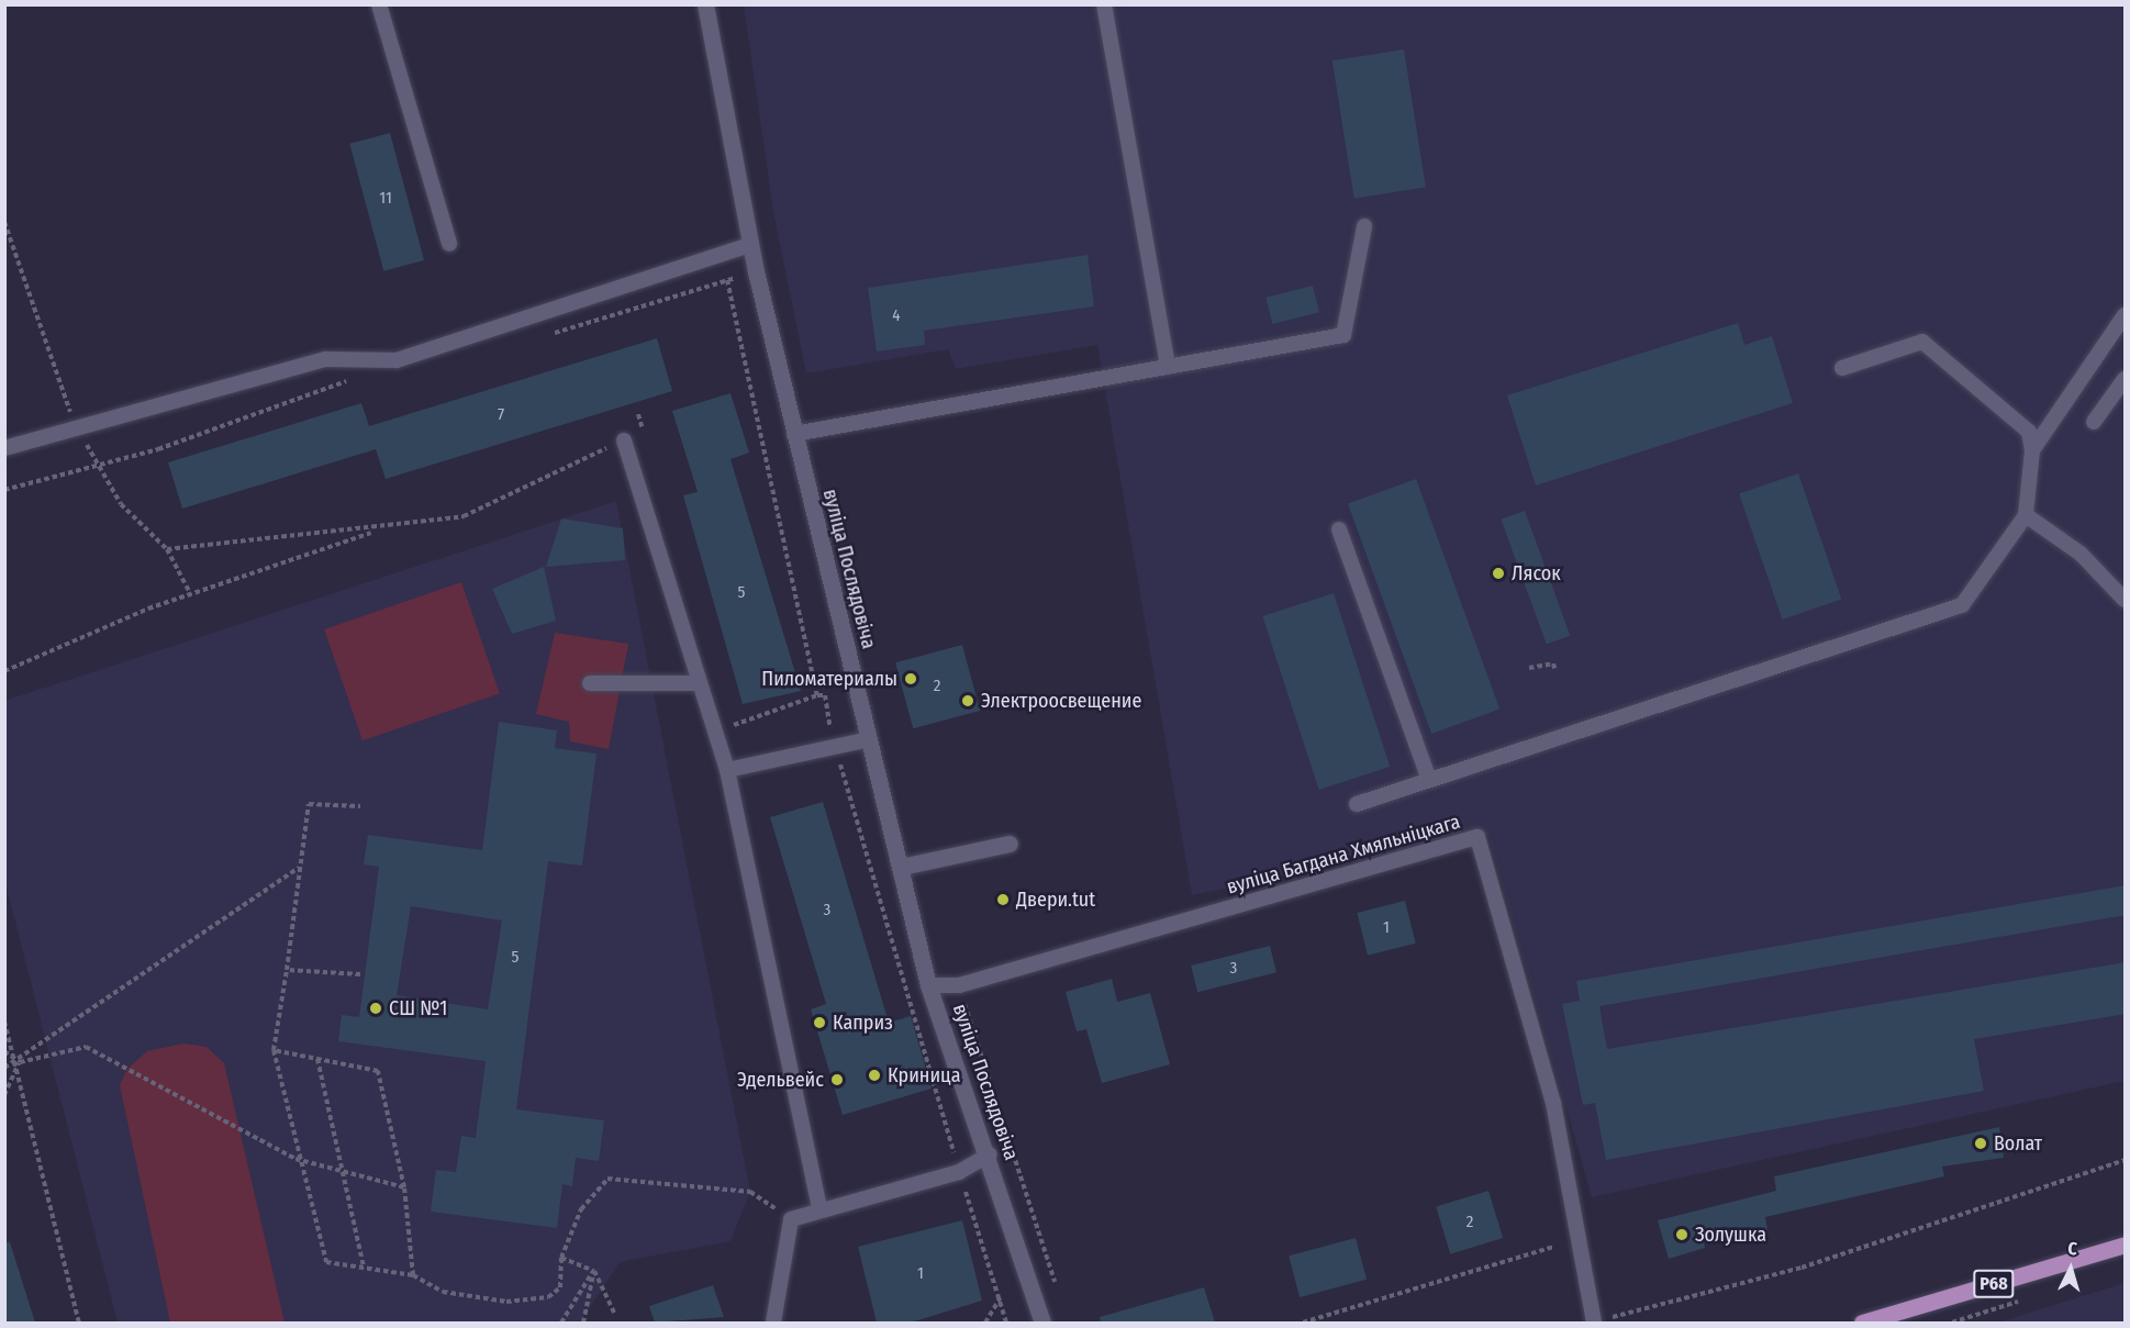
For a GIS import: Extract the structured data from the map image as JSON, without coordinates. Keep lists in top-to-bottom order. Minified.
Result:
{"streets":{"main road":["Р68"],"street":["вуліца Послядовіча"],"lane":["вуліца Багдана Хмяльніцкага"]},"crossings":[["вуліца Послядовіча","вуліца Багдана Хмяльніцкага"]],"places":["Лясок","Пиломатериалы","Электроосвещение","Двери.tut","СШ №1","Каприз","Криница","Эдельвейс","Волат","Золушка"],"house_numbers":["11","4","7","5","2","3","1","5","3","2","1"],"north":"top"}
